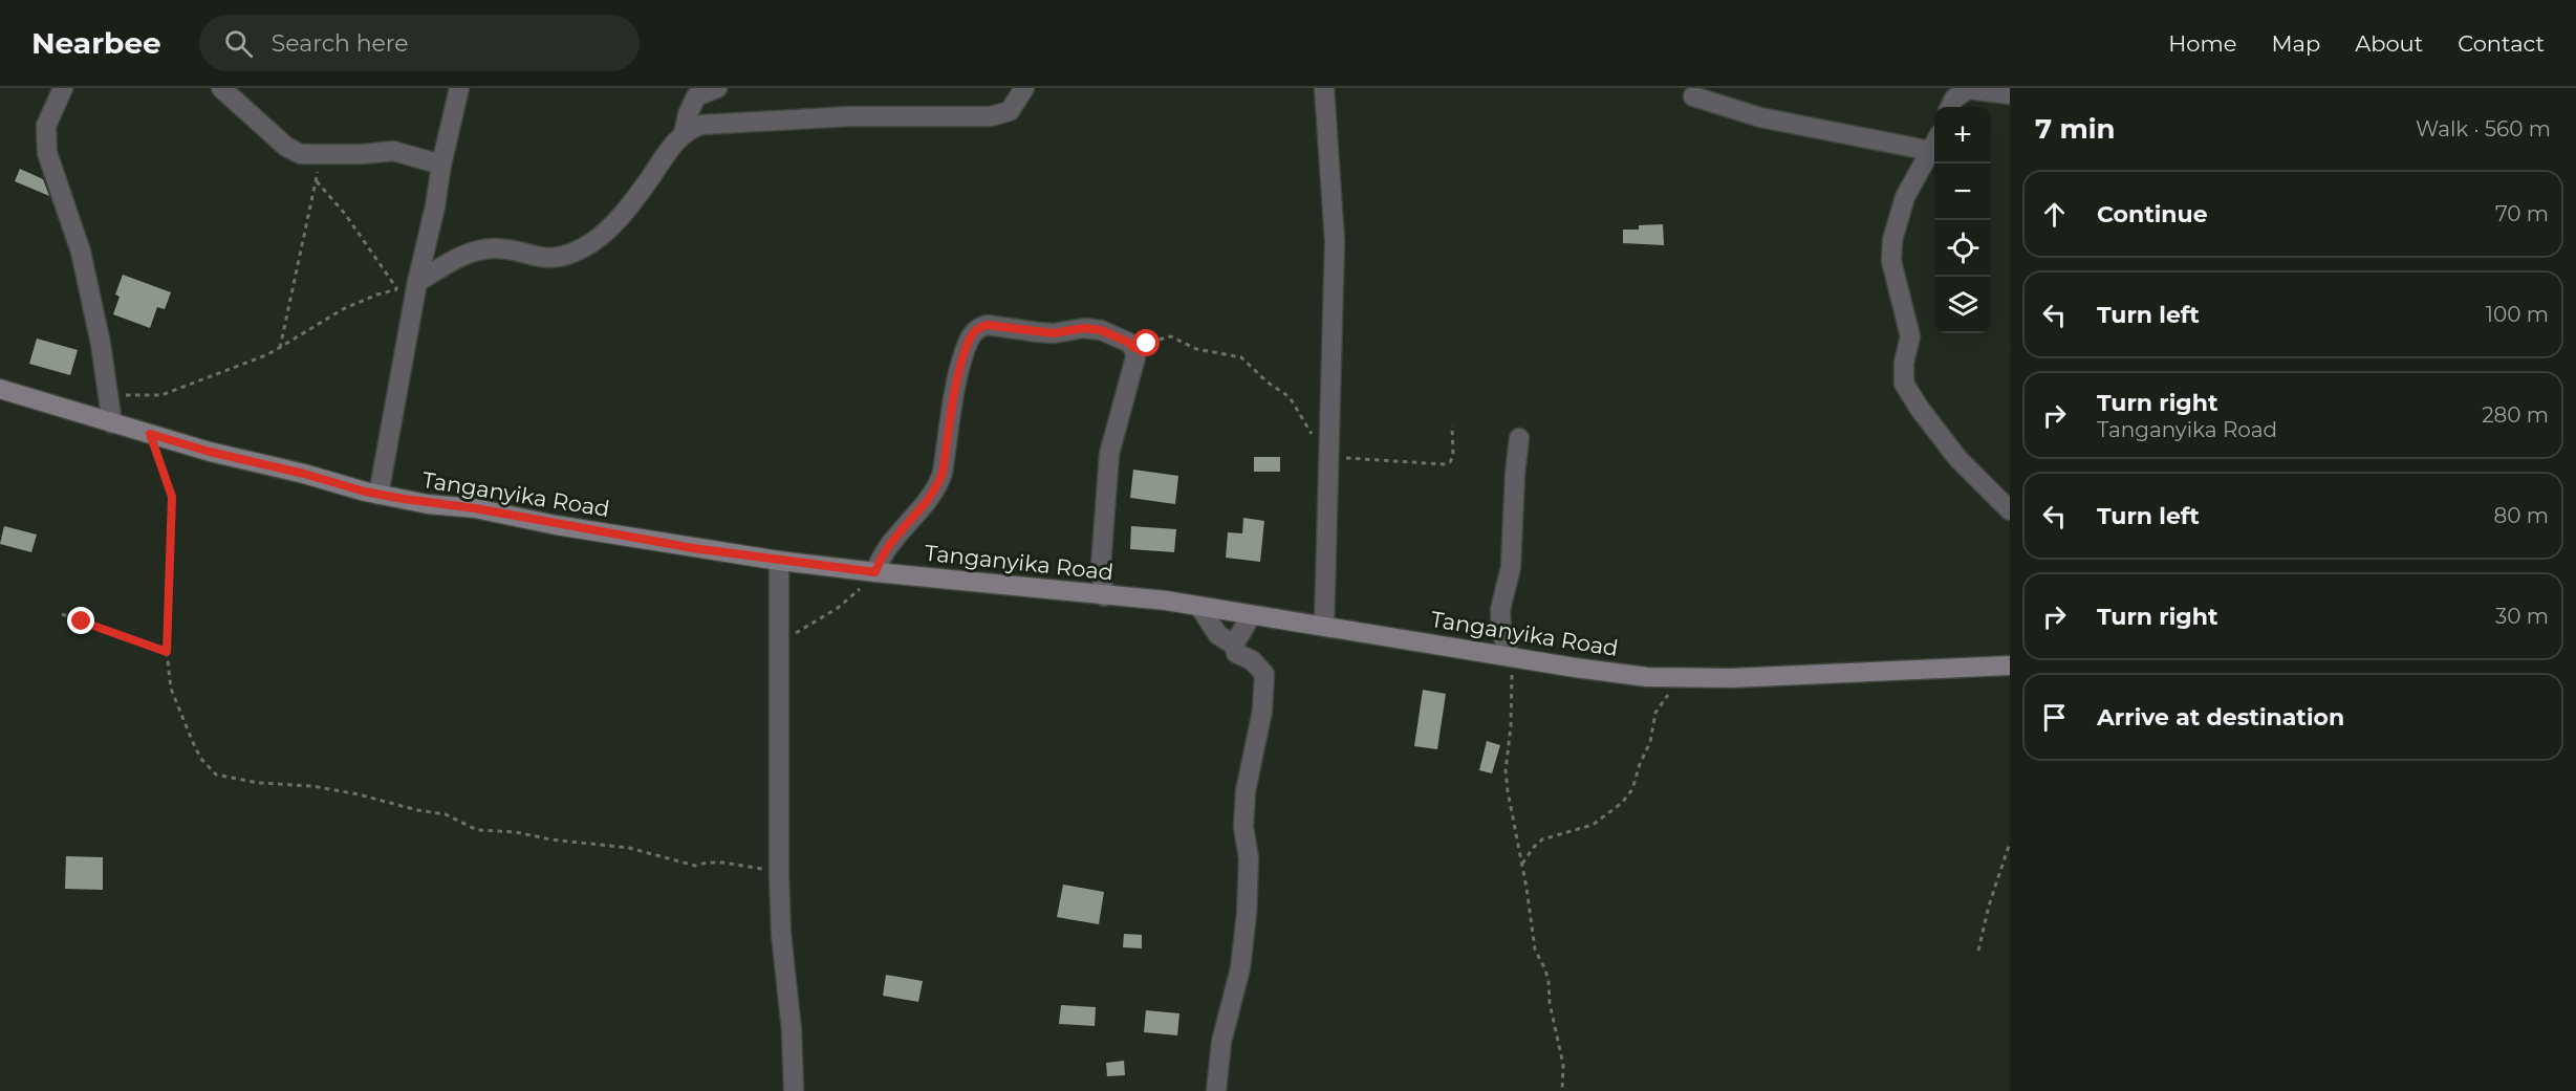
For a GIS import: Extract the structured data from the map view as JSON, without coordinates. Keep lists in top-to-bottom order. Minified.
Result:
{"streets":{"street":["Tanganyika Road"]},"page":{"header":"Nearbee","search":"Search here","nav":["Home","Map","About","Contact"],"heading":["7 min","Walk · 560 m"],"map_buttons":["+","−"],"list":[["Continue","70 m"],["Turn left","100 m"],["Turn right","Tanganyika Road","280 m"],["Turn left","80 m"],["Turn right","30 m"],"Arrive at destination"]}}
